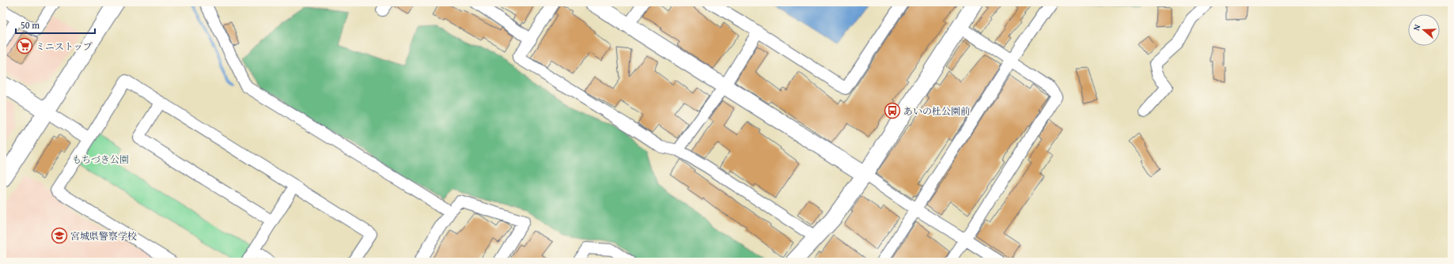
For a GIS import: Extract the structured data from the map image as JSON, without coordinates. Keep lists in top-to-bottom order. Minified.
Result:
{"parks":["もちづき公園"],"places":{"supermarket":["ミニストップ"],"bus stop":["あいの杜公園前"],"school or university":["宮城県警察学校"]},"scale_bar":"50 m","north":"left"}
